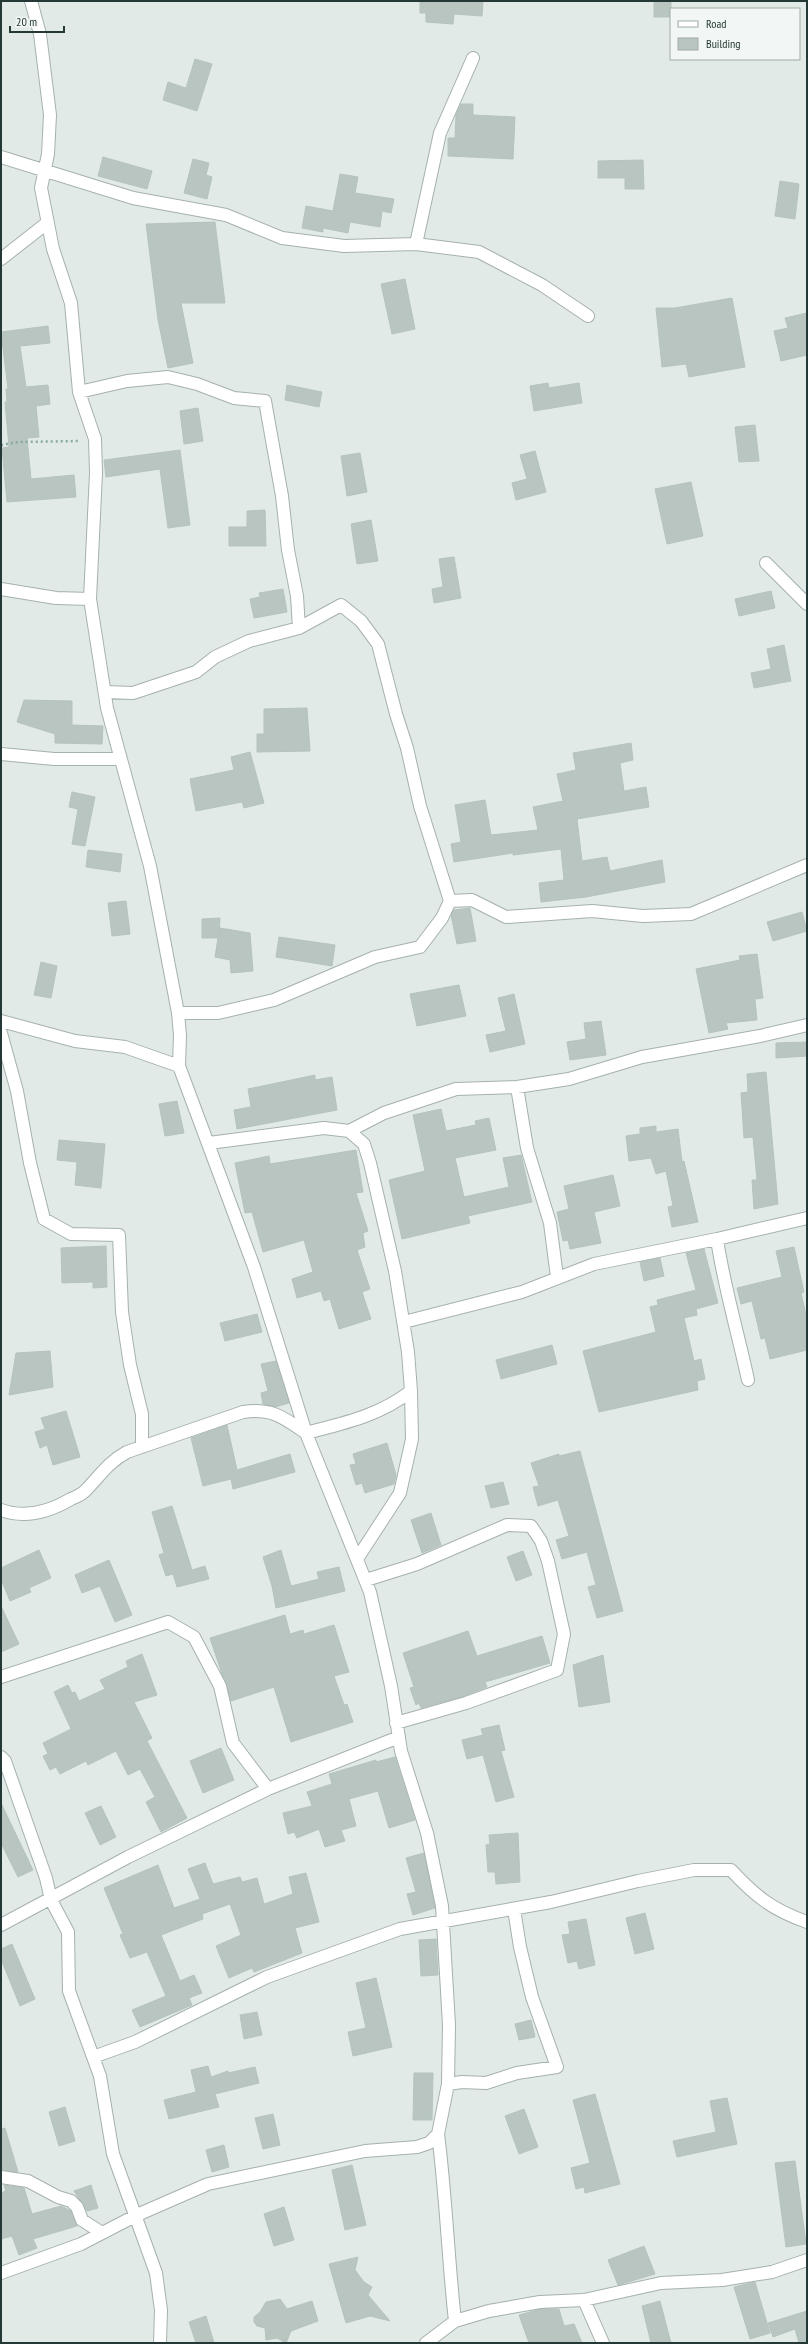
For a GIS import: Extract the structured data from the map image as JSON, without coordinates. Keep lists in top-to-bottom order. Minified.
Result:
{"legend":["Road","Building"],"scale_bar":"20 m"}
